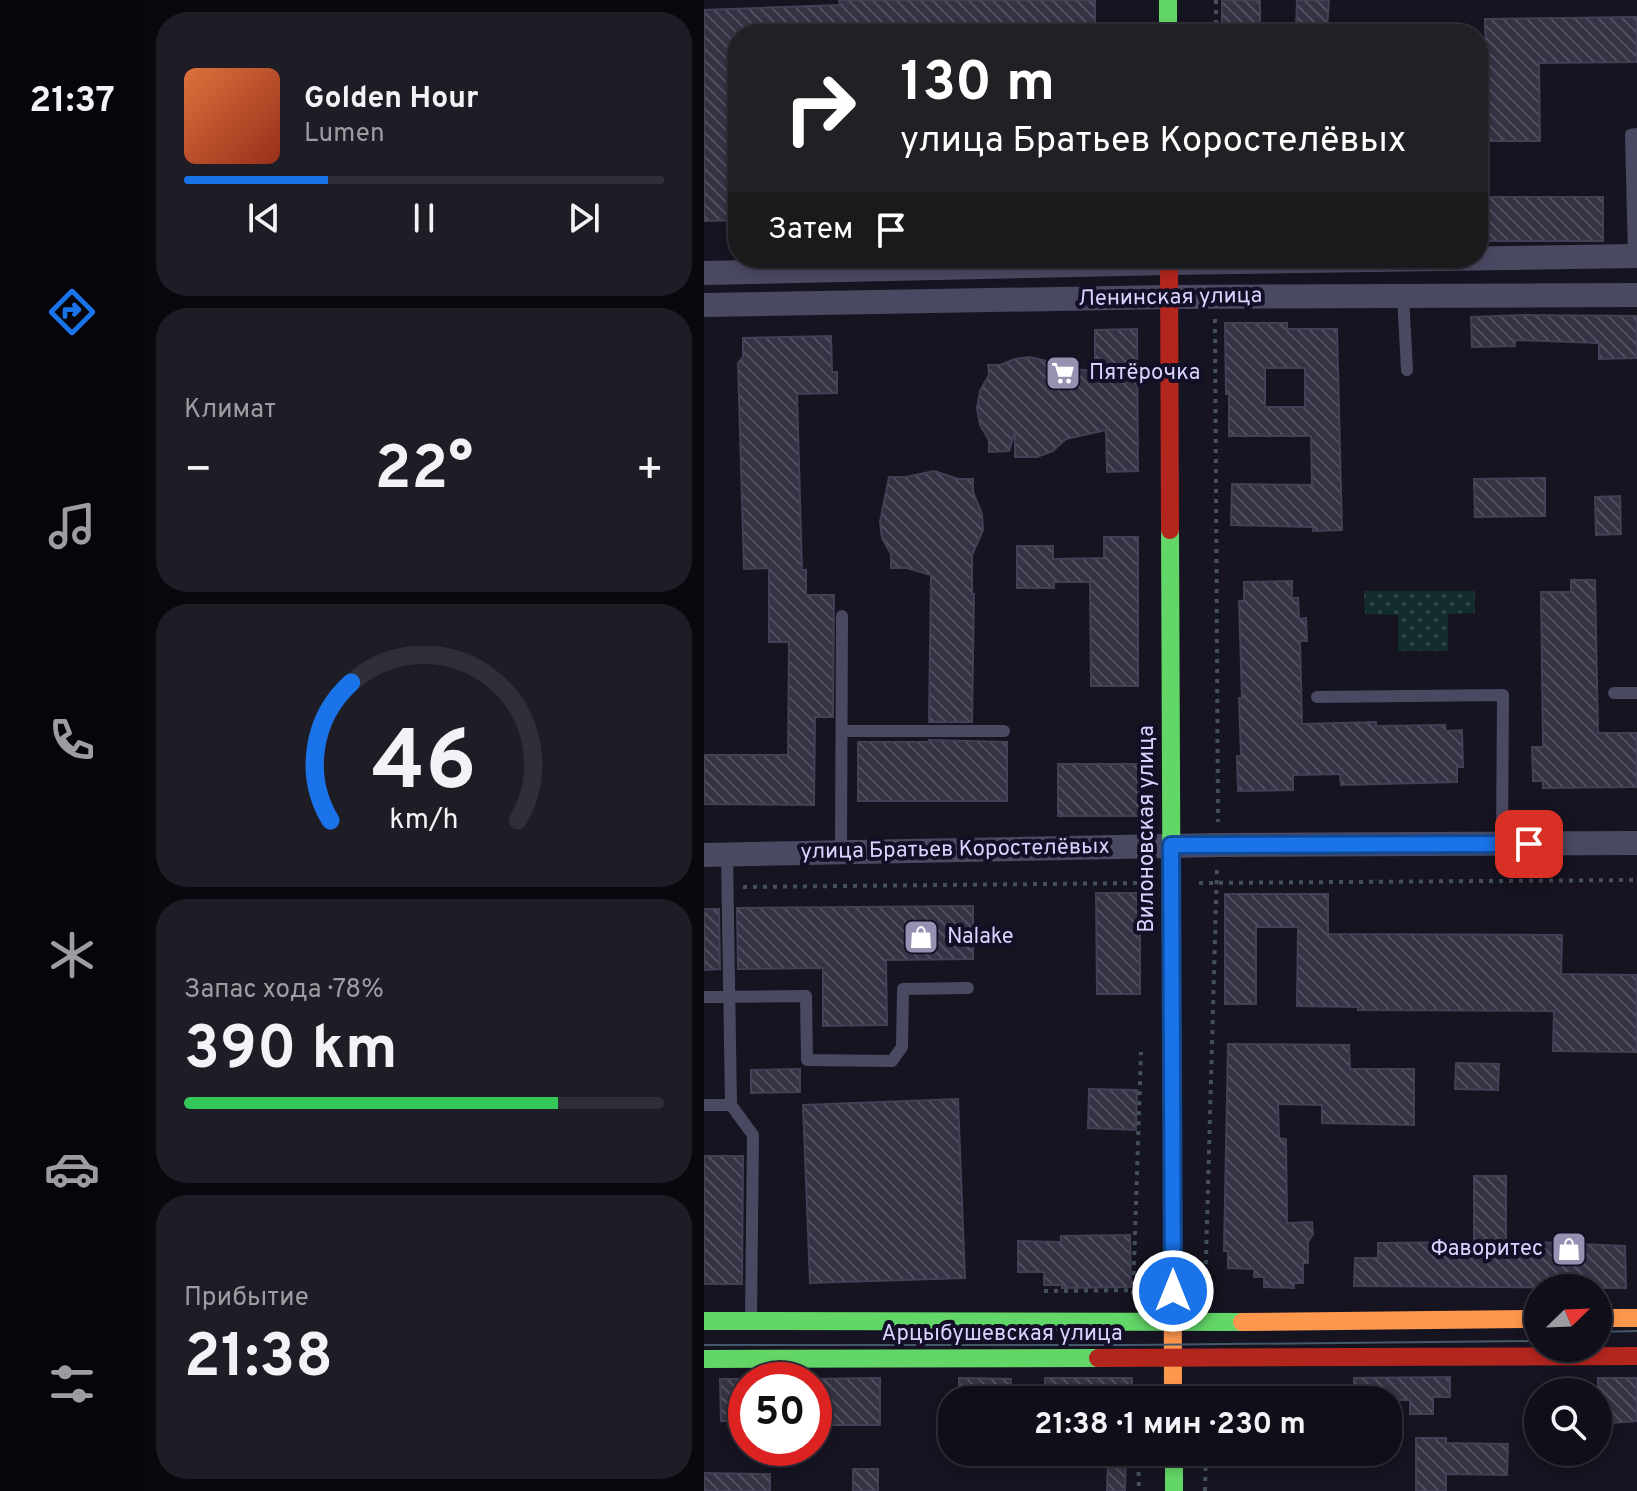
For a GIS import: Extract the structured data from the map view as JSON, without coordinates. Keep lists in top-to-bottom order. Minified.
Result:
{"streets":{"main road":["Вилоновская улица","Арцыбушевская улица"],"street":["Ленинская улица","улица Братьев Коростелёвых"]},"crossings":[["Ленинская улица","Вилоновская улица"],["Вилоновская улица","улица Братьев Коростелёвых"],["Вилоновская улица","Арцыбушевская улица"]],"places":{"supermarket":["Пятёрочка"],"shop":["Nalake","Фаворитес"]},"north":"top right","page":{"tabs":"21:37","turn":["130 m","улица Братьев Коростелёвых"],"song":["Golden Hour","Lumen"],"then":"Затем","tile":["Климат",["Запас хода · 78%","390 km"],["Прибытие","21:38"]],"heat":["−","22°","+"],"limit":"50","trip":"21:38 · 1 мин · 230 m","gauge":["46","km/h"]}}
